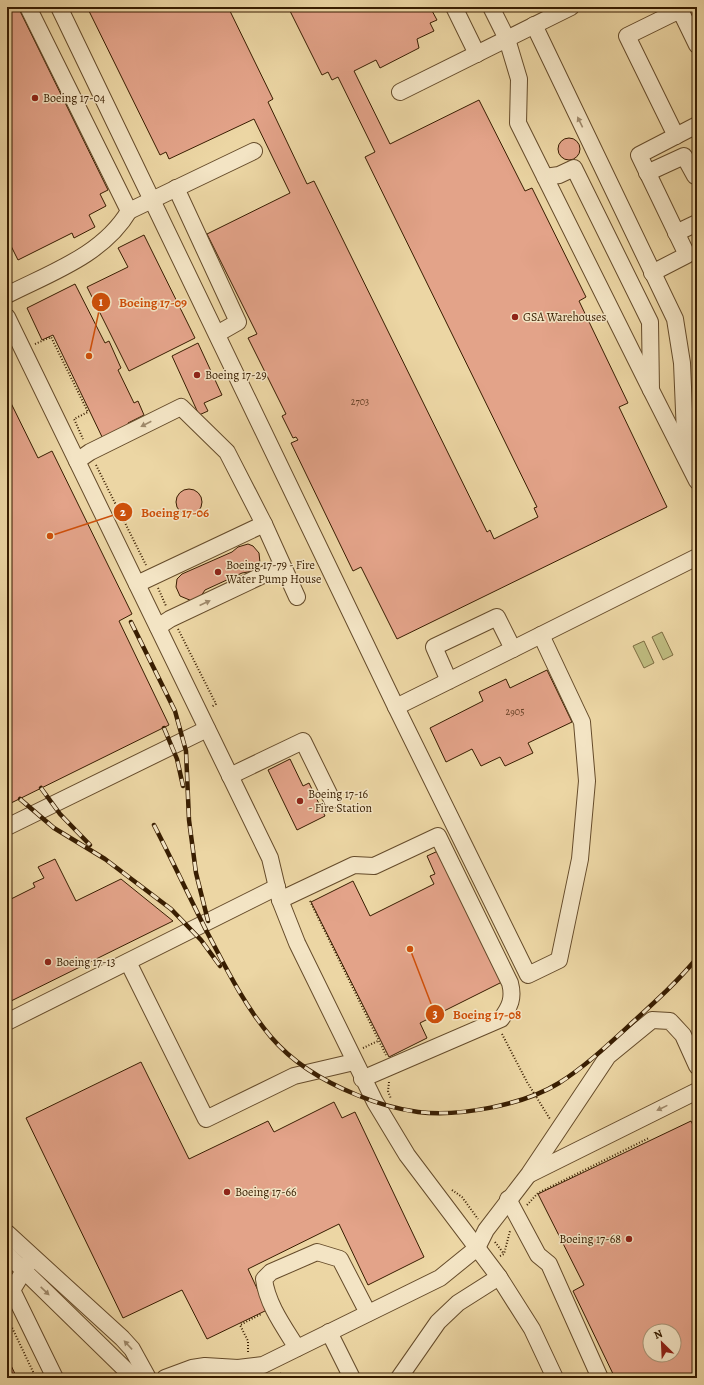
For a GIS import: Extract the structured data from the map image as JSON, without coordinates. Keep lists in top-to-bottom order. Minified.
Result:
{"places":["Boeing 17-04","GSA Warehouses","Boeing 17-09","Boeing 17-29","Boeing 17-06","Boeing 17-79 - Fire Water Pump House","Boeing 17-16 - Fire Station","Boeing 17-08","Boeing 17-13","Boeing 17-66","Boeing 17-68"],"house_numbers":["2703","2905"],"north":"top left"}
